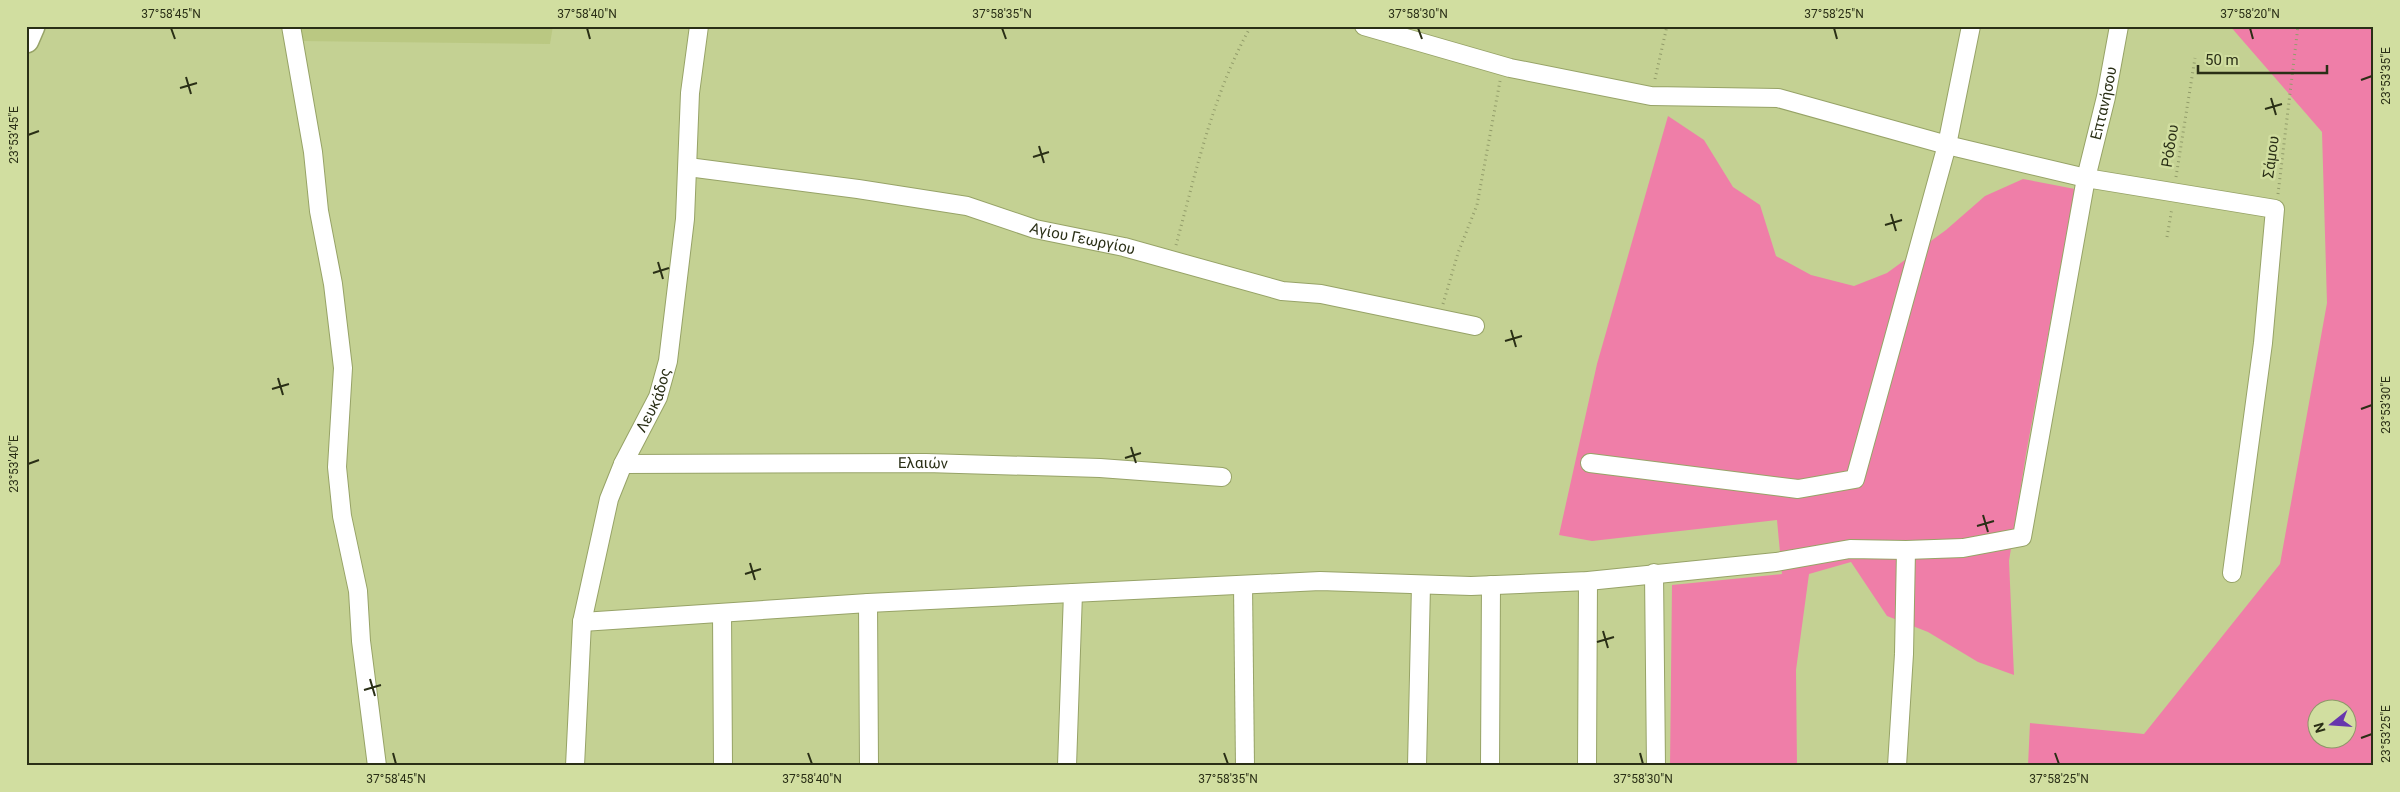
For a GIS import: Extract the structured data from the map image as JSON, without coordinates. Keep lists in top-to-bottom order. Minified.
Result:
{"streets":{"street":["Επτανήσου","Αγίου Γεωργίου","Λευκάδος","Ελαιών"],"path":["Ρόδου","Σάμου"]},"crossings":[["Αγίου Γεωργίου","Λευκάδος"],["Λευκάδος","Ελαιών"]],"scale_bar":"50 m","north":"left","coordinates":["37°58'45\"N","37°58'40\"N","37°58'35\"N","37°58'30\"N","37°58'25\"N","37°58'20\"N","23°53'35\"E","23°53'45\"E","23°53'30\"E","23°53'40\"E","23°53'25\"E"]}
